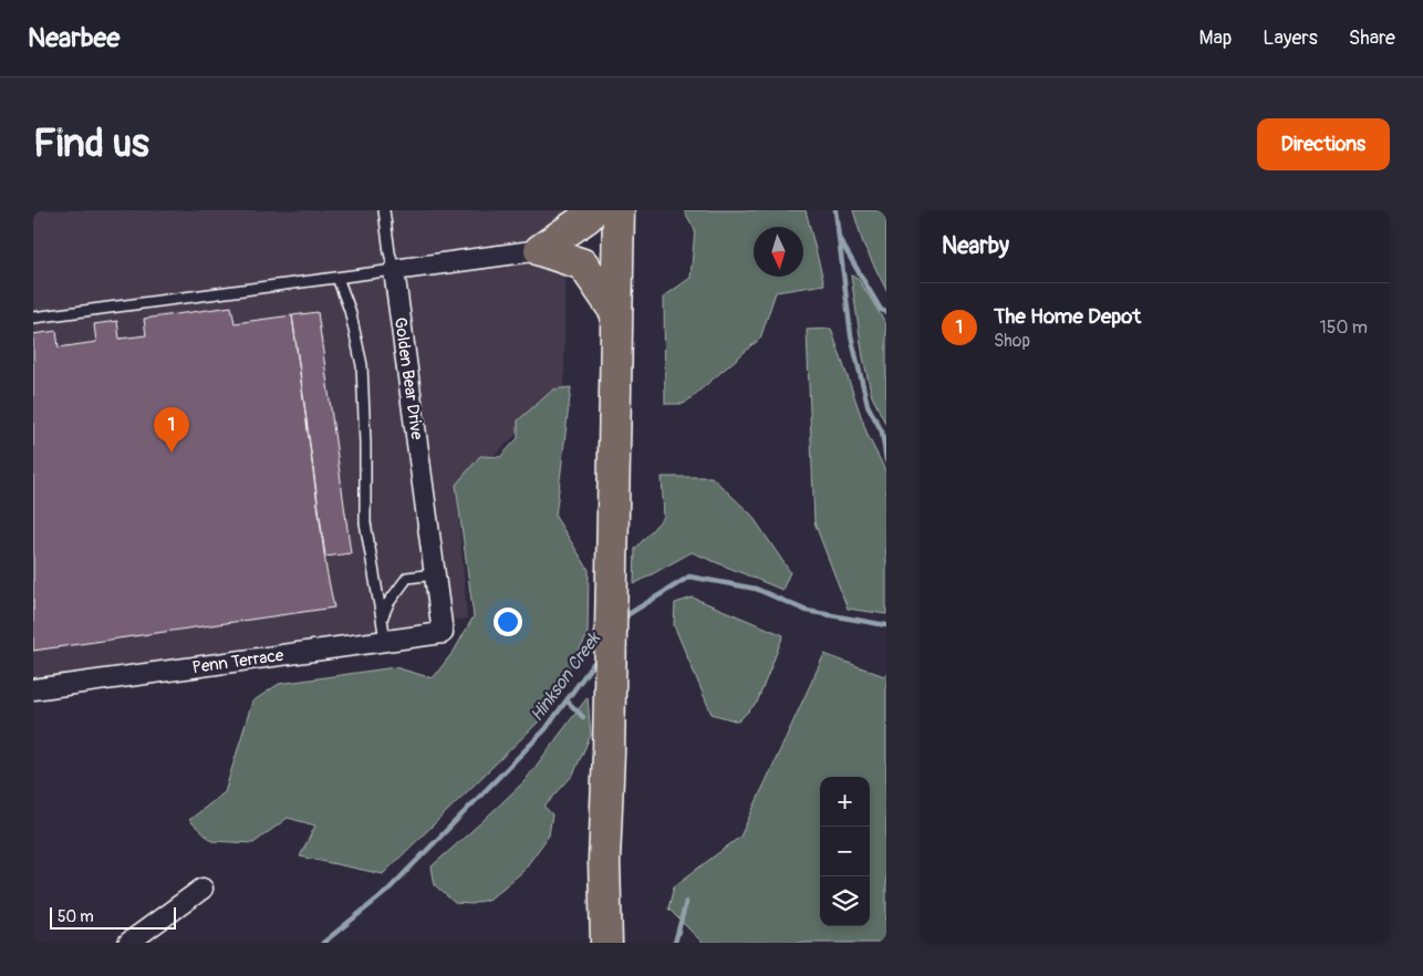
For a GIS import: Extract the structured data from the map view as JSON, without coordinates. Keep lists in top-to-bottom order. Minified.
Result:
{"streets":{"street":["Golden Bear Drive","Penn Terrace"]},"crossings":[["Golden Bear Drive","Penn Terrace"]],"water":["Hinkson Creek"],"scale_bar":"50 m","north":"bottom","page":{"header":"Nearbee","nav":["Map","Layers","Share"],"buttons":"Directions","title":"Find us","heading":"Nearby","list":[{"mark":"1","name":"The Home Depot","note":"Shop","value":"150 m"}],"pins":"1","map_buttons":["+","−"],"scale":"50 m"}}
